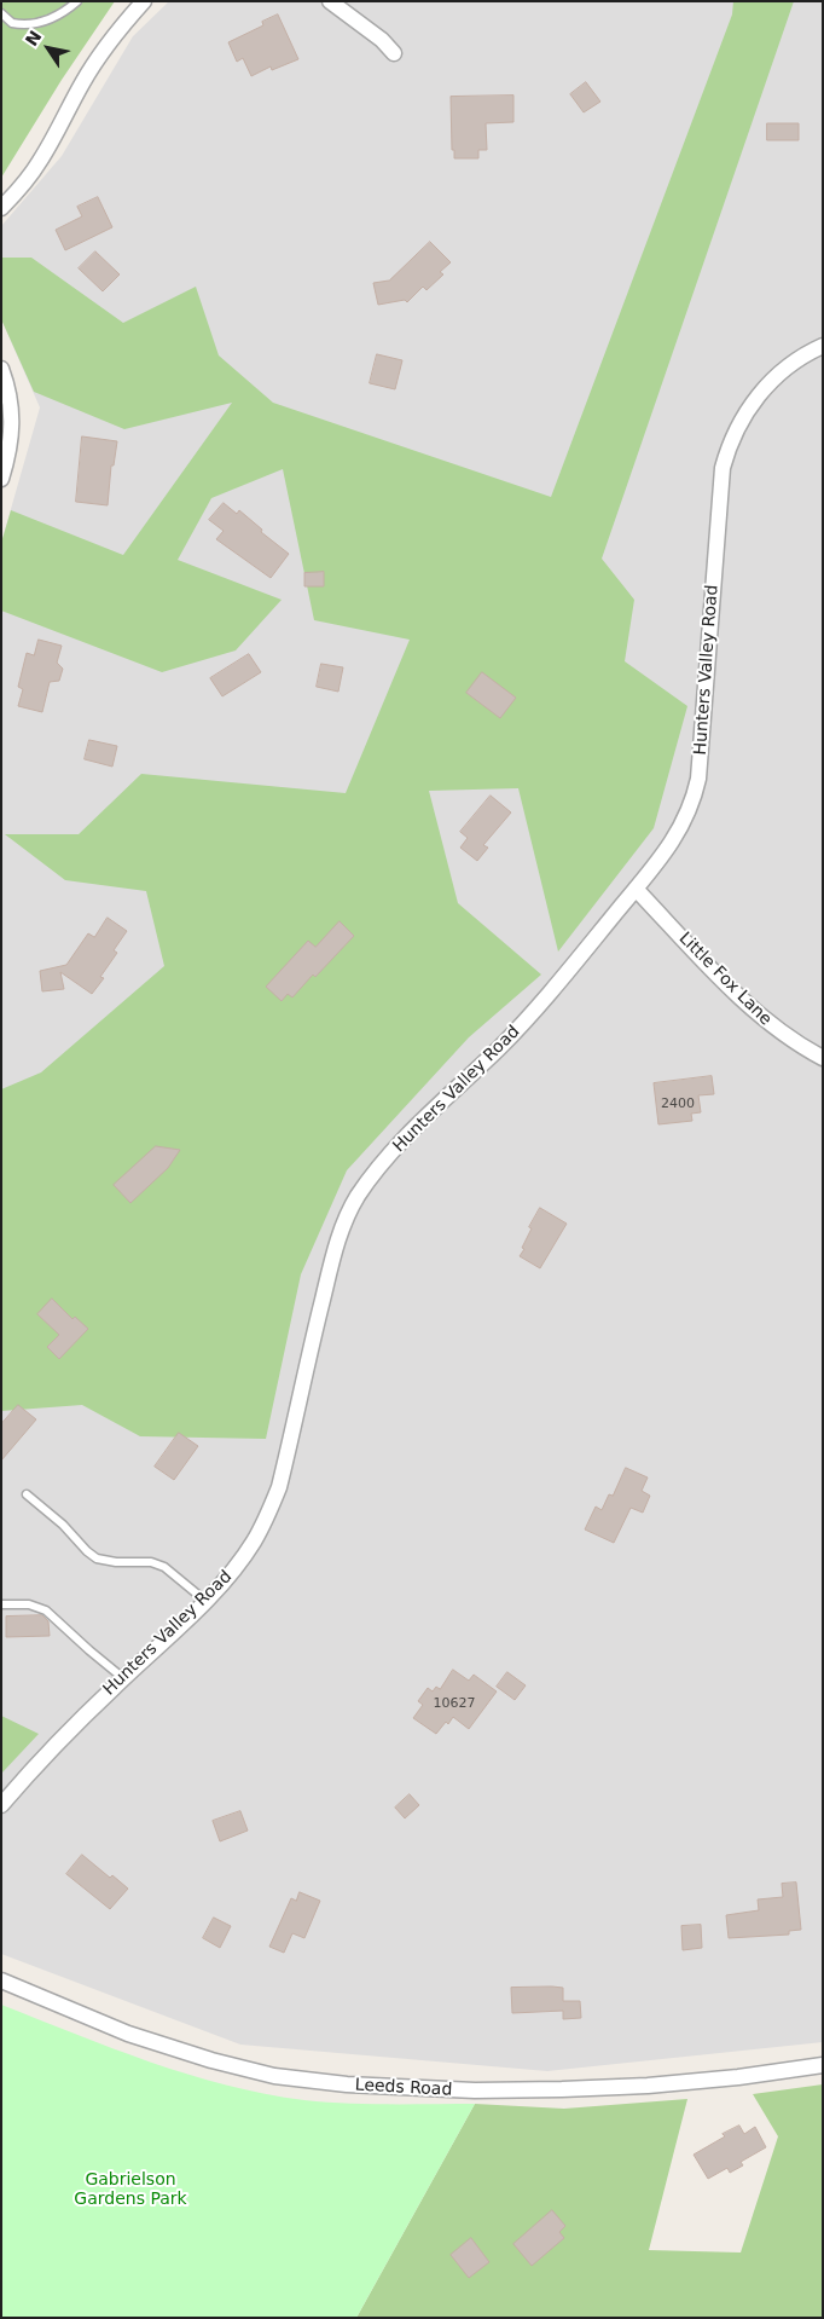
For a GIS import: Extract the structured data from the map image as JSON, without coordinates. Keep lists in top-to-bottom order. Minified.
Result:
{"streets":{"street":["Hunters Valley Road","Little Fox Lane","Leeds Road"]},"crossings":[["Hunters Valley Road","Little Fox Lane"]],"parks":["Gabrielson Gardens Park"],"house_numbers":["2400","10627"],"north":"top left"}
